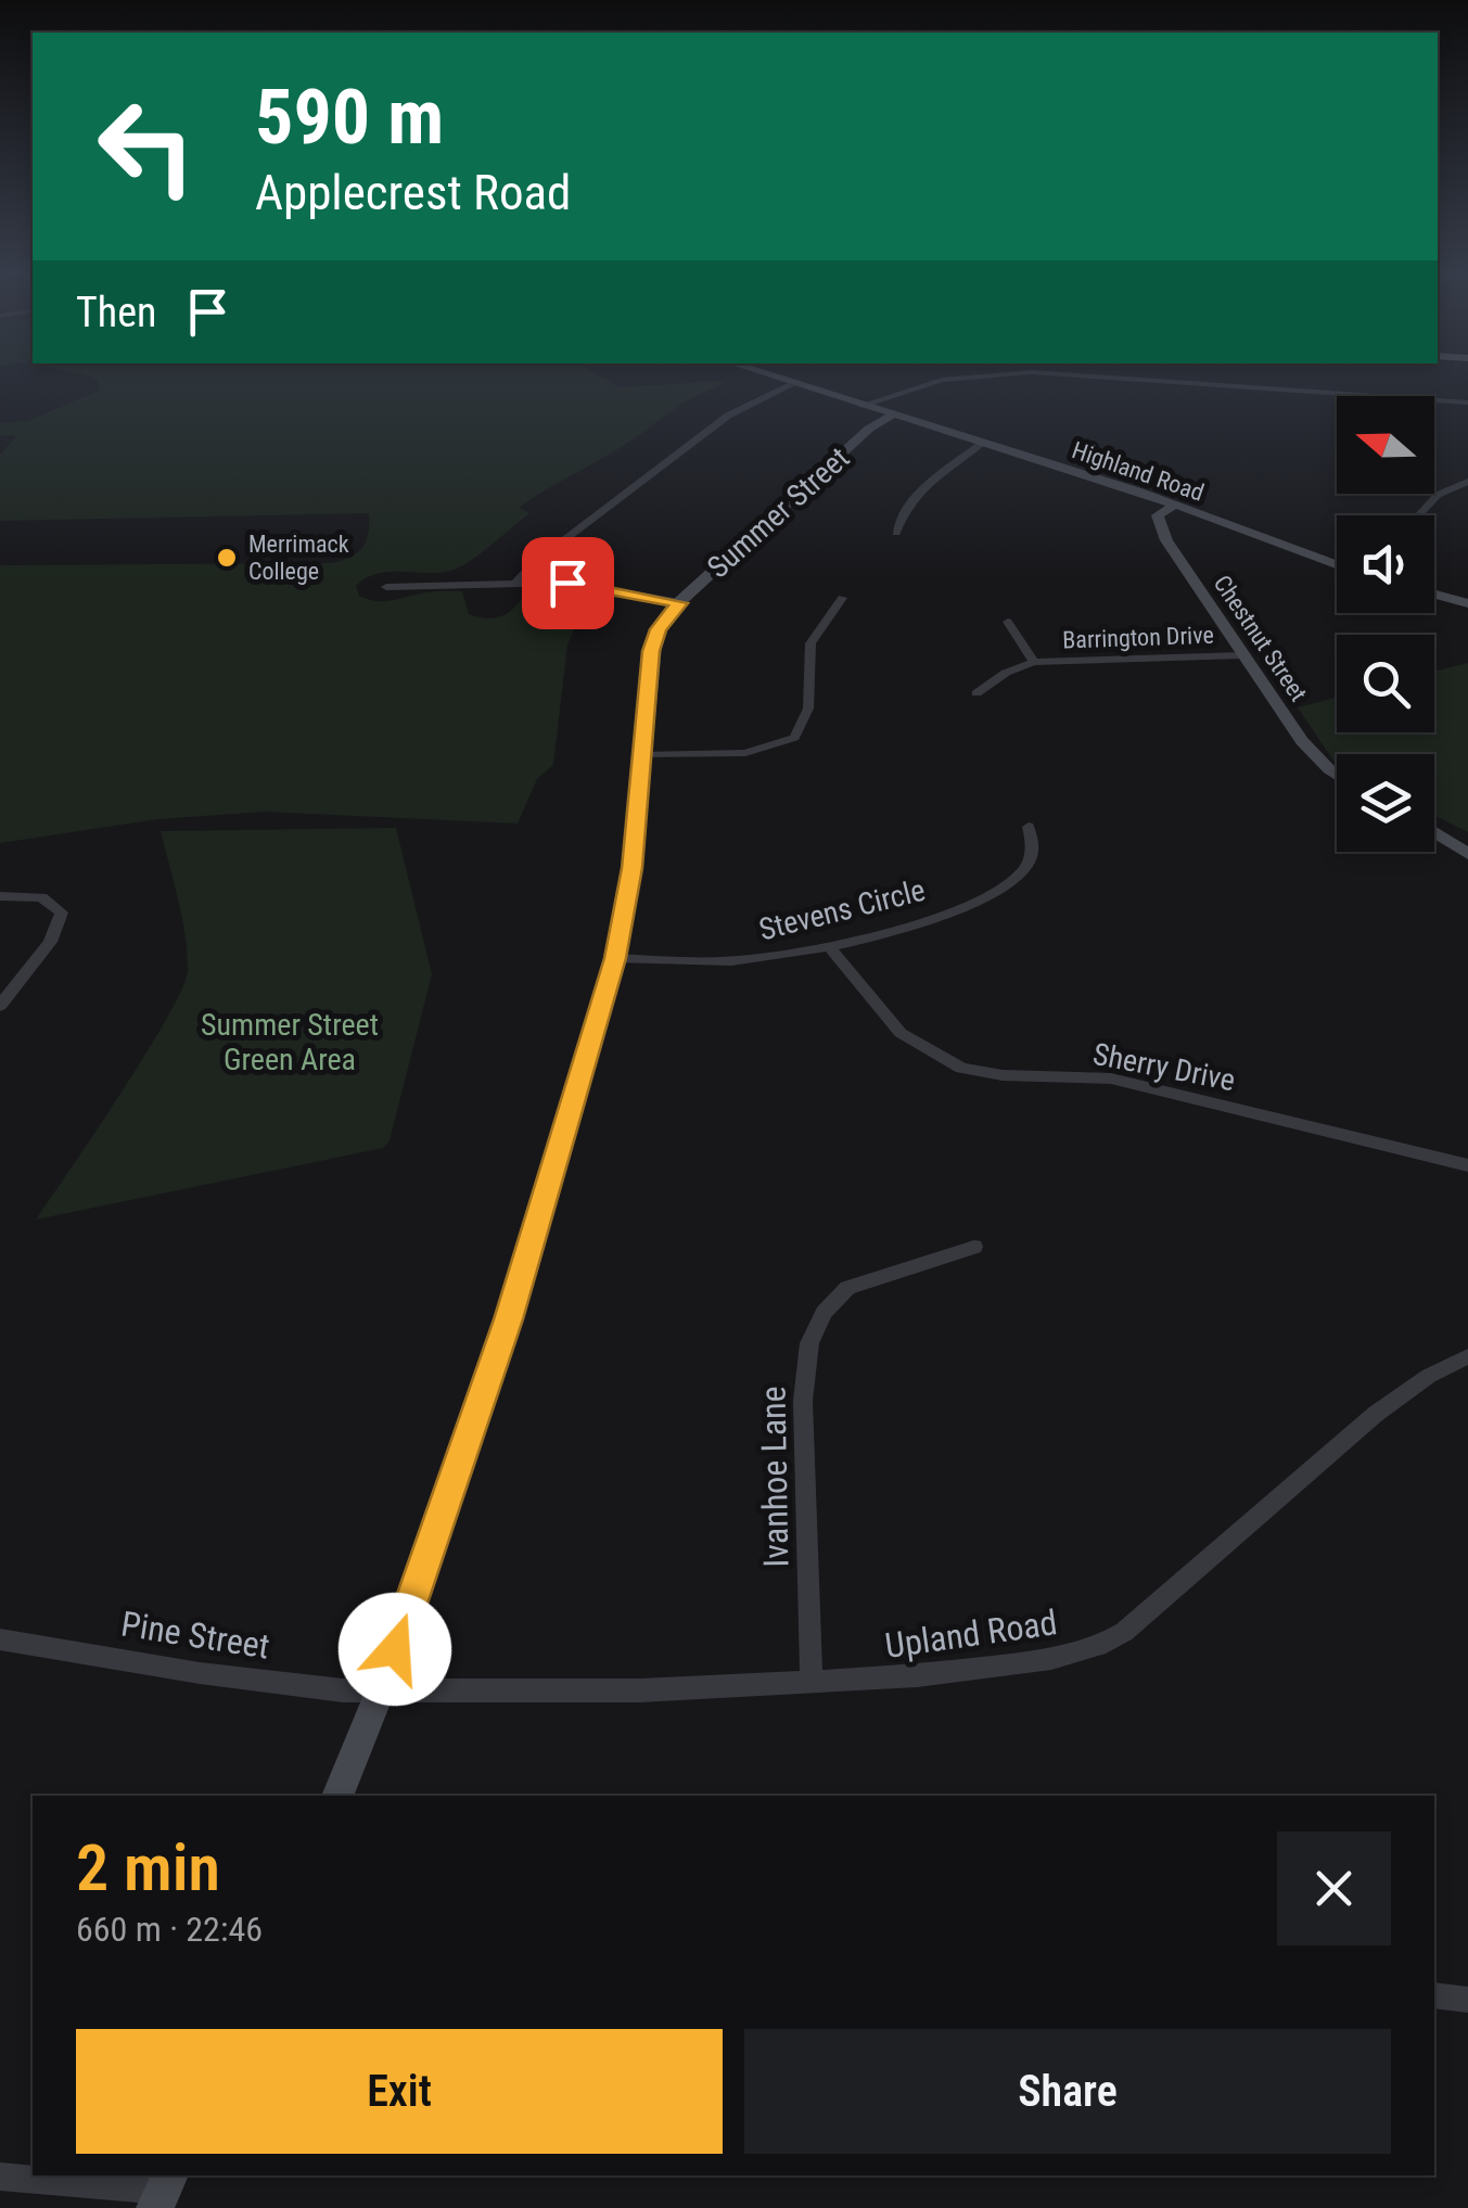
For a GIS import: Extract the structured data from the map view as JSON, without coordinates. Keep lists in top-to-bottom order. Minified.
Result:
{"streets":{"street":["Highland Road","Summer Street","Barrington Drive","Chestnut Street","Stevens Circle","Sherry Drive","Ivanhoe Lane","Upland Road","Pine Street"]},"crossings":[["Highland Road","Summer Street"],["Highland Road","Chestnut Street"],["Summer Street","Stevens Circle"],["Summer Street","Upland Road"],["Summer Street","Pine Street"],["Barrington Drive","Chestnut Street"],["Stevens Circle","Sherry Drive"],["Ivanhoe Lane","Upland Road"],["Upland Road","Pine Street"]],"parks":["Summer Street Green Area"],"places":["Merrimack College"],"north":"left","page":{"turn":["590 m","Applecrest Road"],"then":"Then","heading":["2 min","660 m · 22:46"],"buttons":["Exit","Share"]}}
